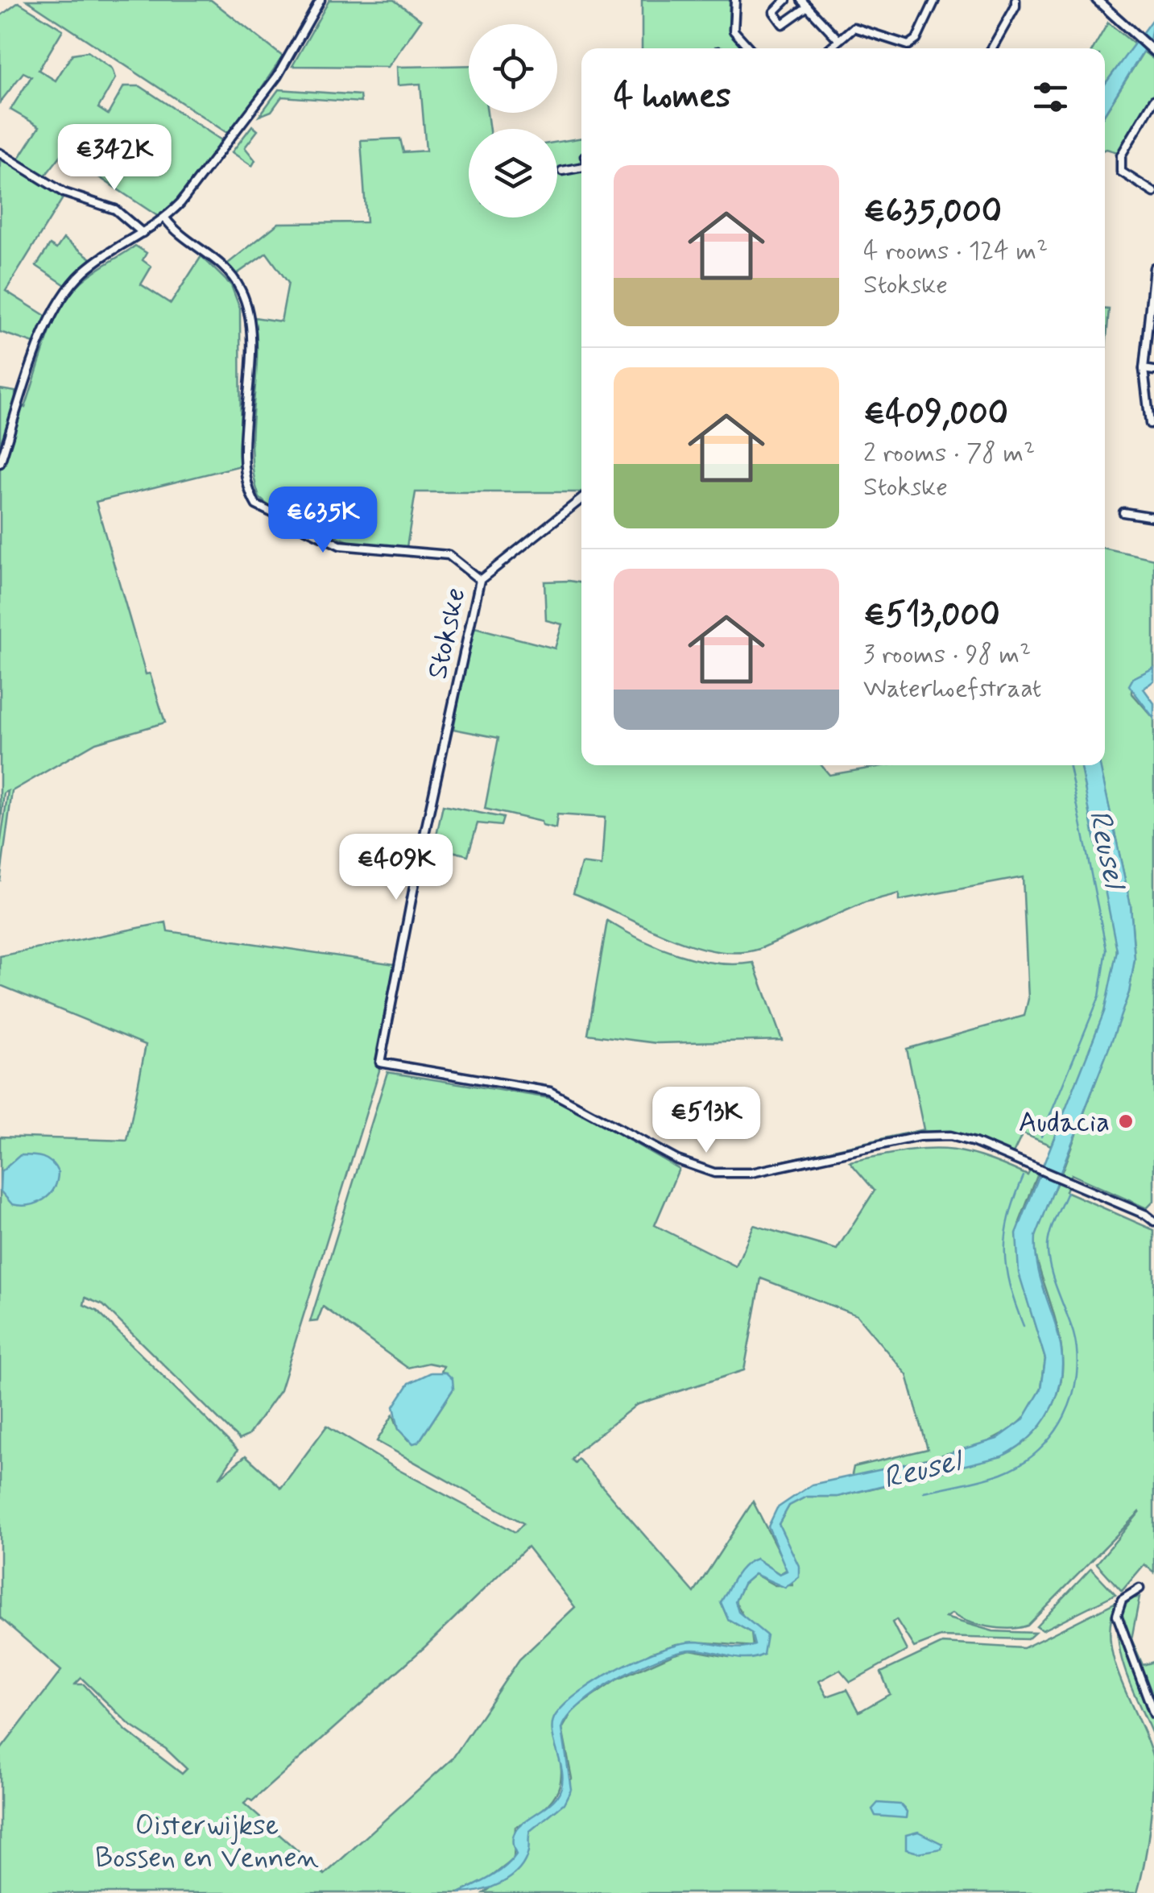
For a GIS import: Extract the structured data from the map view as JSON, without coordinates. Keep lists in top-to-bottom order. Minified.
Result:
{"streets":{"street":["Stokske"]},"water":["Reusel"],"parks":["Oisterwijkse Bossen en Vennen"],"places":["Audacia"],"page":{"heading":"4 homes","price":["€342K","€635K","€409K","€513K"],"list":[{"name":"€635,000","note":"4 rooms · 124 m² · Stokske"},{"name":"€409,000","note":"2 rooms · 78 m² · Stokske"},{"name":"€513,000","note":"3 rooms · 98 m² · Waterhoefstraat"}]}}
